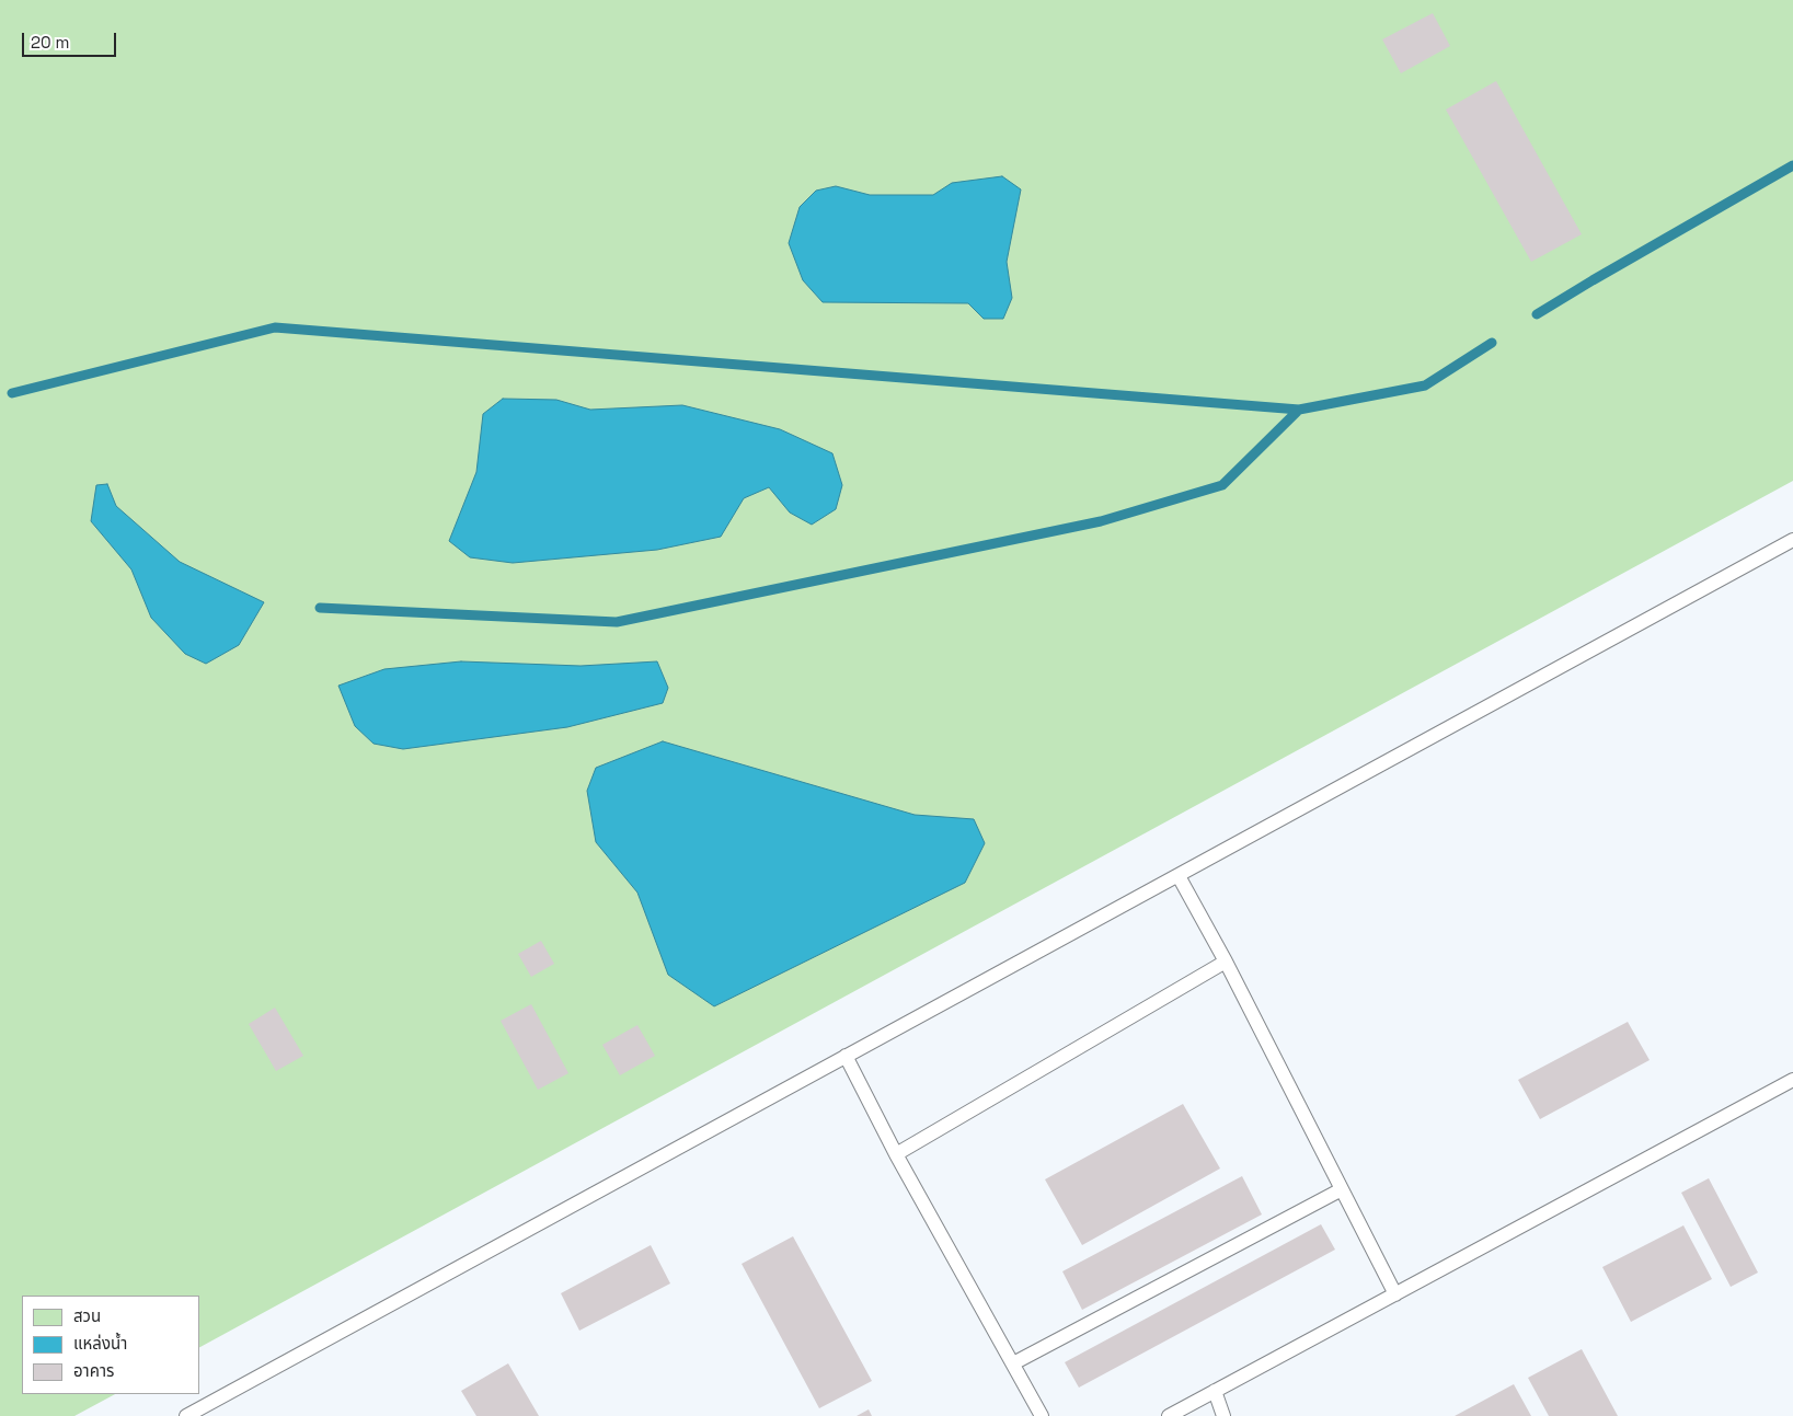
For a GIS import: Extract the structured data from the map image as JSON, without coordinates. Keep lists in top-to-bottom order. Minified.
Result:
{"legend":["สวน","แหล่งน้ำ","อาคาร"],"scale_bar":"20 m"}
